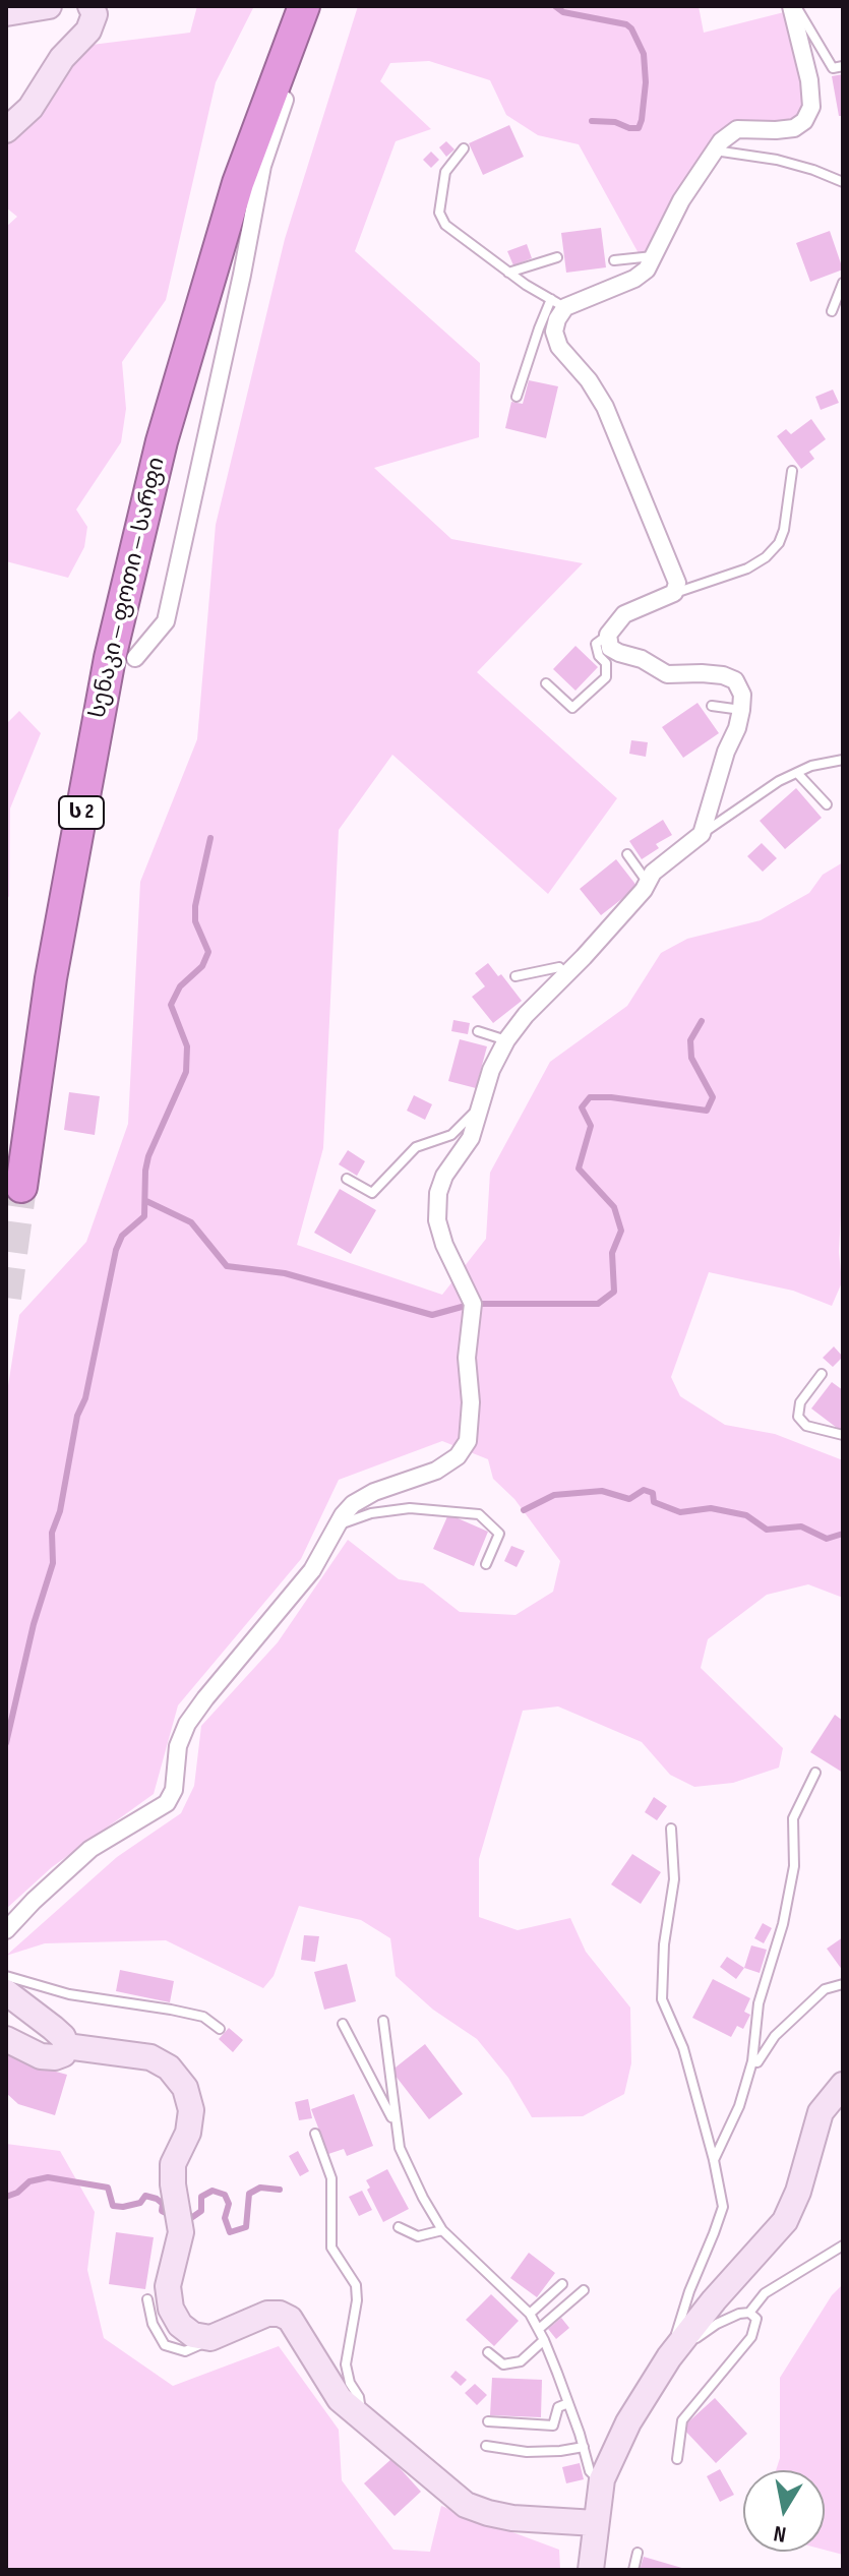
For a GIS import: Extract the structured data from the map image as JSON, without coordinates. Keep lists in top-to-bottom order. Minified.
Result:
{"streets":{"highway":["სენაკი — ფოთი — სარფი","ს 2"]},"north":"bottom"}
